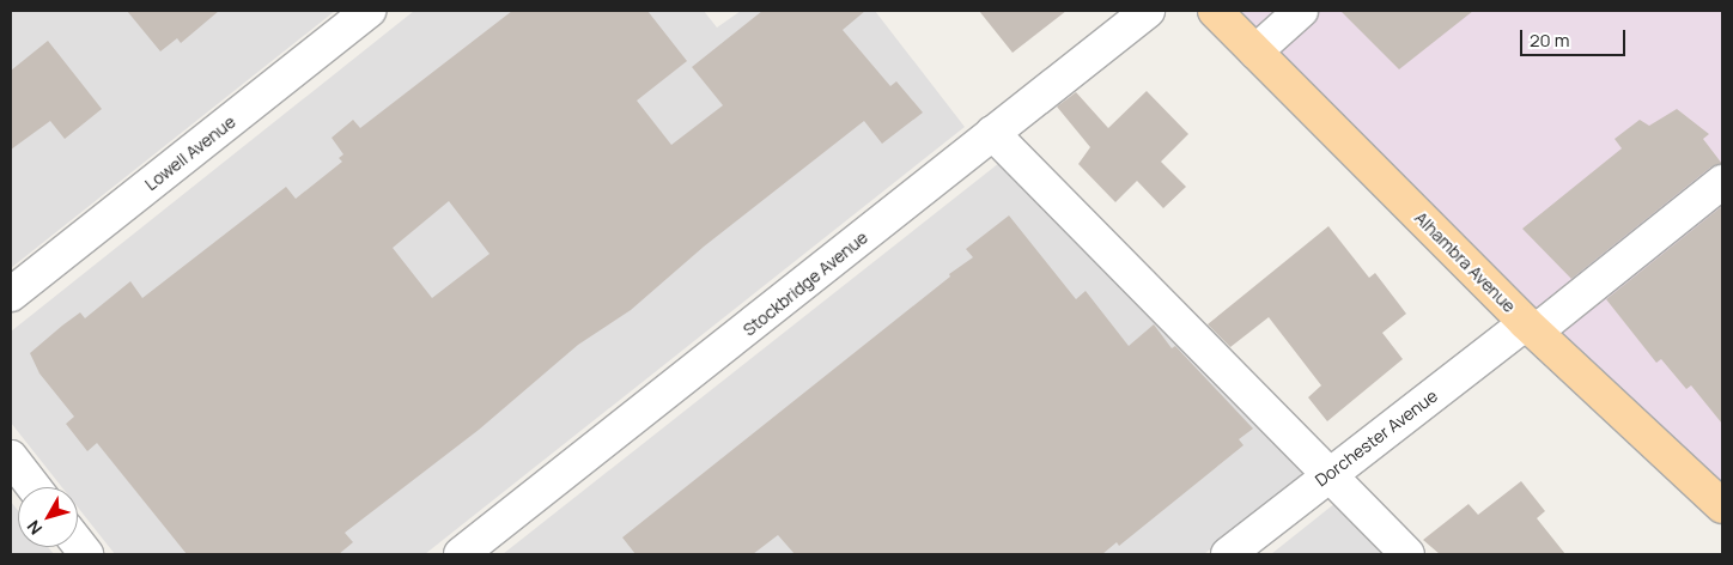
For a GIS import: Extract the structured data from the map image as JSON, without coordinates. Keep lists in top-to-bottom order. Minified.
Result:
{"streets":{"main road":["Alhambra Avenue"],"street":["Lowell Avenue","Stockbridge Avenue","Dorchester Avenue"]},"crossings":[["Alhambra Avenue","Dorchester Avenue"]],"scale_bar":"20 m","north":"bottom left"}
